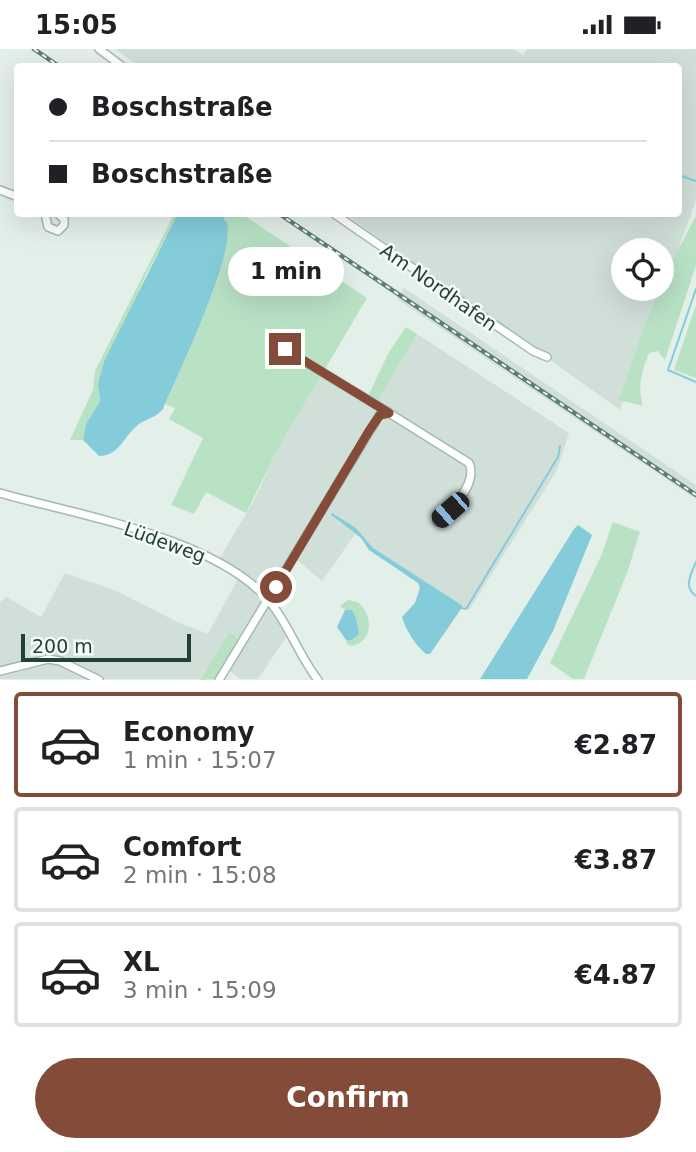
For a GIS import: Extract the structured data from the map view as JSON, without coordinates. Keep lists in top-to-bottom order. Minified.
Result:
{"streets":{"street":["Am Nordhafen","Lüdeweg"]},"scale_bar":"200 m","page":{"status":"15:05","banner":["Boschstraße","Boschstraße"],"bubble":"1 min","scale":"200 m","list":[{"name":"Economy","note":"1 min · 15:07","value":"€2.87"},{"name":"Comfort","note":"2 min · 15:08","value":"€3.87"},{"name":"XL","note":"3 min · 15:09","value":"€4.87"}],"buttons":"Confirm"}}
